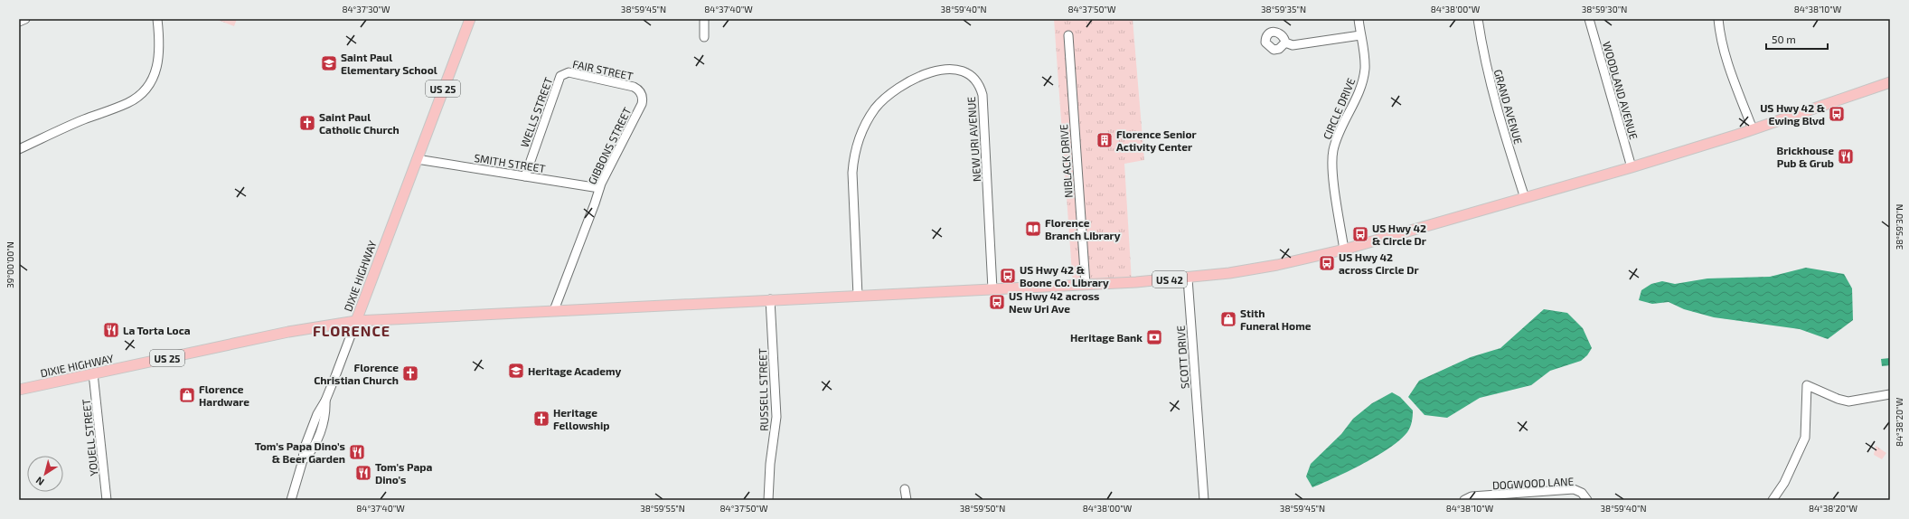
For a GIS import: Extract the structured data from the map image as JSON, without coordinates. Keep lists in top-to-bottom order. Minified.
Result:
{"streets":{"main road":["US 25","DIXIE HIGHWAY","US 42"],"street":["FAIR STREET","WOODLAND AVENUE","GRAND AVENUE","CIRCLE DRIVE","WELLS STREET","NEW URI AVENUE","GIBBONS STREET","NIBLACK DRIVE","SMITH STREET","SCOTT DRIVE","RUSSELL STREET","YOUELL STREET","DOGWOOD LANE"]},"crossings":[["FAIR STREET","WELLS STREET"],["FAIR STREET","GIBBONS STREET"],["WOODLAND AVENUE","US 42"],["GRAND AVENUE","US 42"],["CIRCLE DRIVE","US 42"],["WELLS STREET","SMITH STREET"],["NEW URI AVENUE","US 42"],["GIBBONS STREET","SMITH STREET"],["GIBBONS STREET","US 42"],["NIBLACK DRIVE","US 42"],["SMITH STREET","DIXIE HIGHWAY"],["DIXIE HIGHWAY","US 42"],["DIXIE HIGHWAY","YOUELL STREET"],["US 42","SCOTT DRIVE"],["US 42","RUSSELL STREET"]],"districts":["FLORENCE"],"places":{"school or university":["Saint Paul Elementary School","Heritage Academy"],"bus stop":["US Hwy 42 & Ewing Blvd","US Hwy 42 & Circle Dr","US Hwy 42 across Circle Dr","US Hwy 42 & Boone Co. Library","US Hwy 42 across New Uri Ave"],"church":["Saint Paul Catholic Church","Florence Christian Church","Heritage Fellowship"],"building":["Florence Senior Activity Center"],"restaurant":["Brickhouse Pub & Grub","La Torta Loca","Tom’s Papa Dino’s & Beer Garden","Tom's Papa Dino's"],"library":["Florence Branch Library"],"shop":["Stith Funeral Home","Florence Hardware"],"bank":["Heritage Bank"]},"scale_bar":"50 m","north":"bottom left","coordinates":["84°37'30\"W","38°59'45\"N","84°37'40\"W","38°59'40\"N","84°37'50\"W","38°59'35\"N","84°38'00\"W","38°59'30\"N","84°38'10\"W","39°00'00\"N","84°38'20\"W","38°59'55\"N","38°59'50\"N"]}
